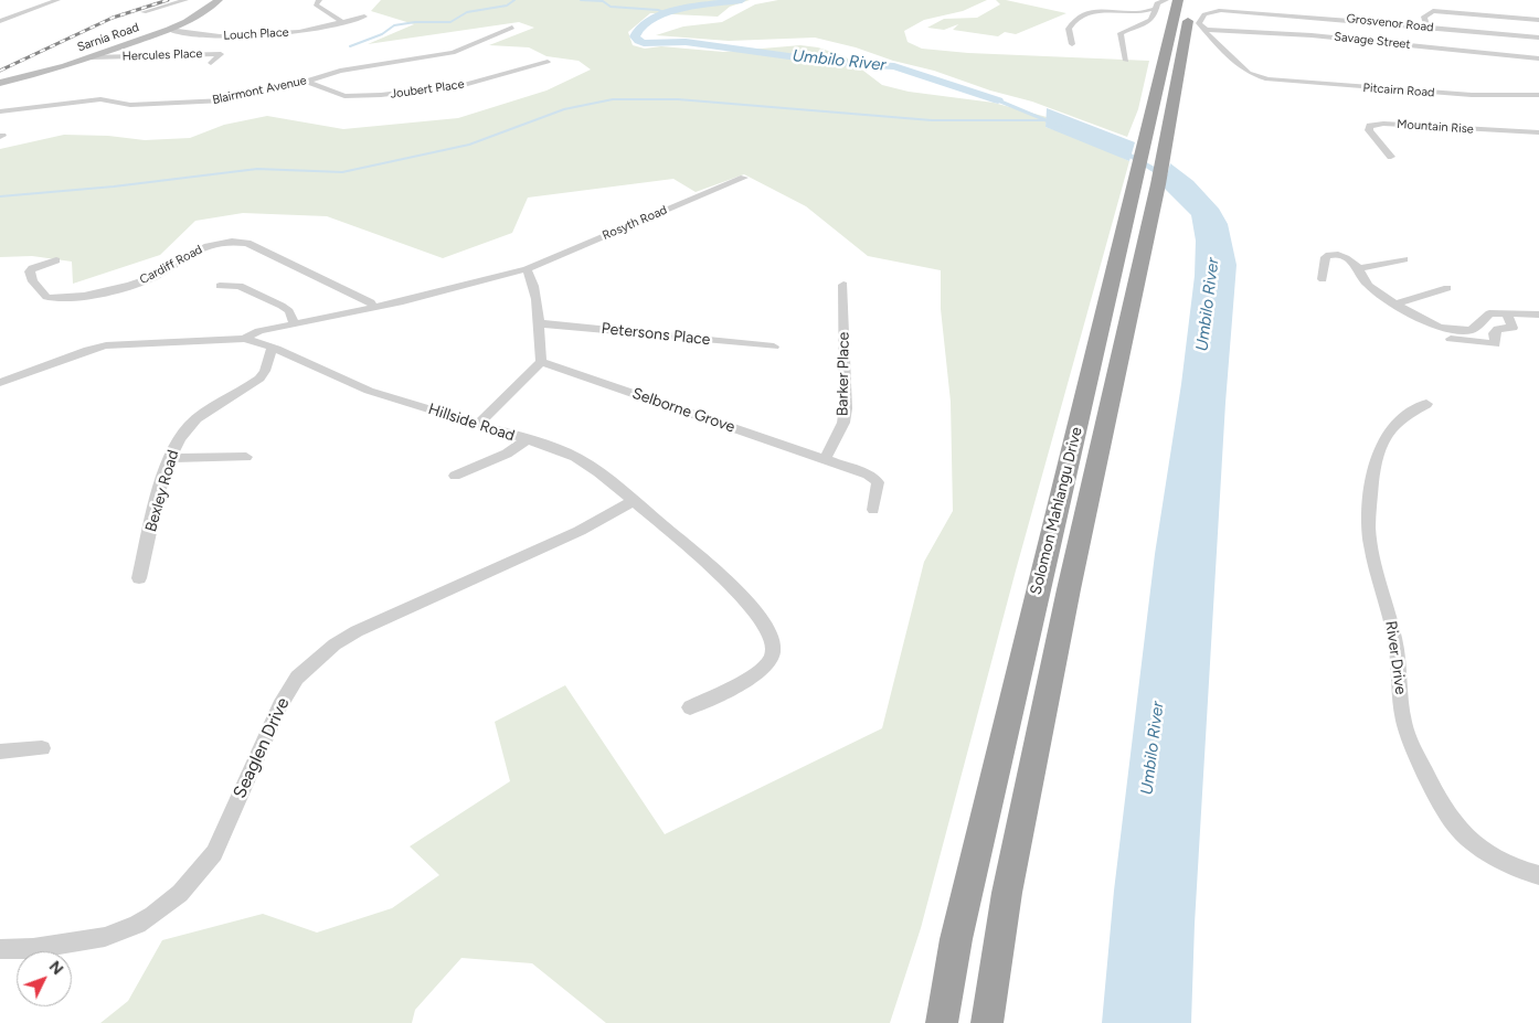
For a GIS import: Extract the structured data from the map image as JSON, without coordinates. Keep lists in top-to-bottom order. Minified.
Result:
{"streets":{"highway":["Solomon Mahlangu Drive"],"main road":["Sarnia Road"],"street":["Grosvenor Road","Louch Place","Savage Street","Hercules Place","Joubert Place","Blairmont Avenue","Pitcairn Road","Mountain Rise","Rosyth Road","Cardiff Road","Petersons Place","Barker Place","Selborne Grove","Hillside Road","Bexley Road","River Drive","Seaglen Drive"]},"crossings":[["Grosvenor Road","Savage Street"],["Grosvenor Road","Pitcairn Road"],["Louch Place","Sarnia Road"],["Sarnia Road","Hercules Place"],["Savage Street","Pitcairn Road"],["Joubert Place","Blairmont Avenue"],["Barker Place","Selborne Grove"],["Hillside Road","Bexley Road"],["Hillside Road","Seaglen Drive"]],"water":["Umbilo River"],"north":"top right"}
